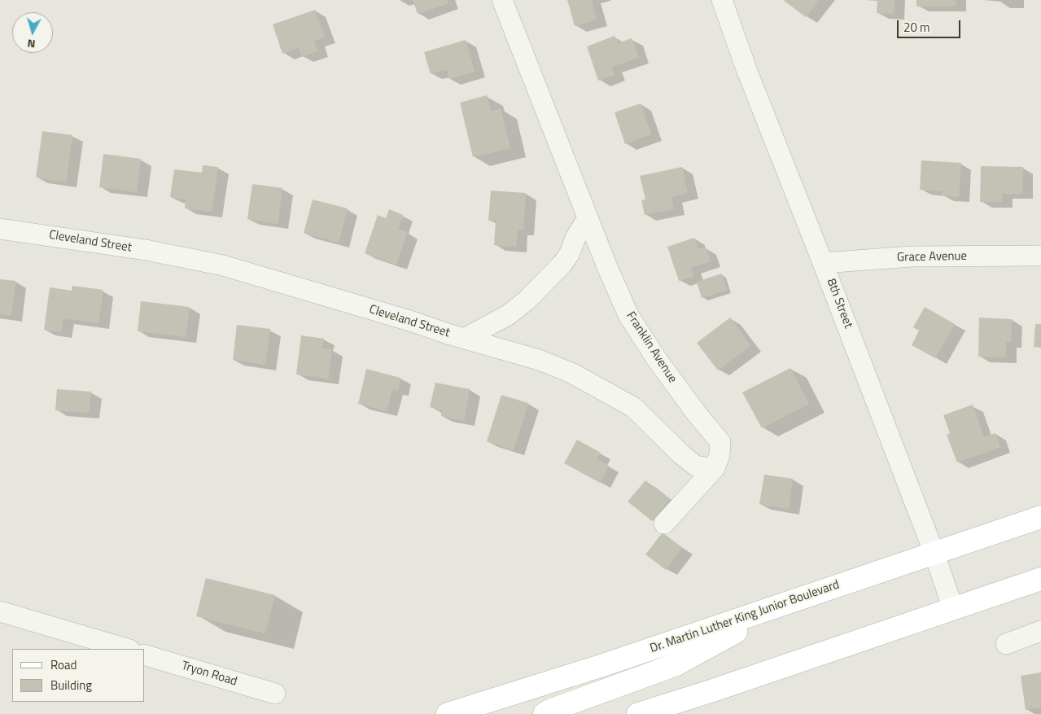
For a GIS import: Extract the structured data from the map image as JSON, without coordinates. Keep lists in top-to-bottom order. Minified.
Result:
{"streets":{"main road":["Dr. Martin Luther King Junior Boulevard"],"street":["Cleveland Street","Grace Avenue","8th Street","Franklin Avenue","Tryon Road"]},"crossings":[["Cleveland Street","Franklin Avenue"],["Grace Avenue","8th Street"],["8th Street","Dr. Martin Luther King Junior Boulevard"]],"legend":["Road","Building"],"scale_bar":"20 m","north":"bottom"}
